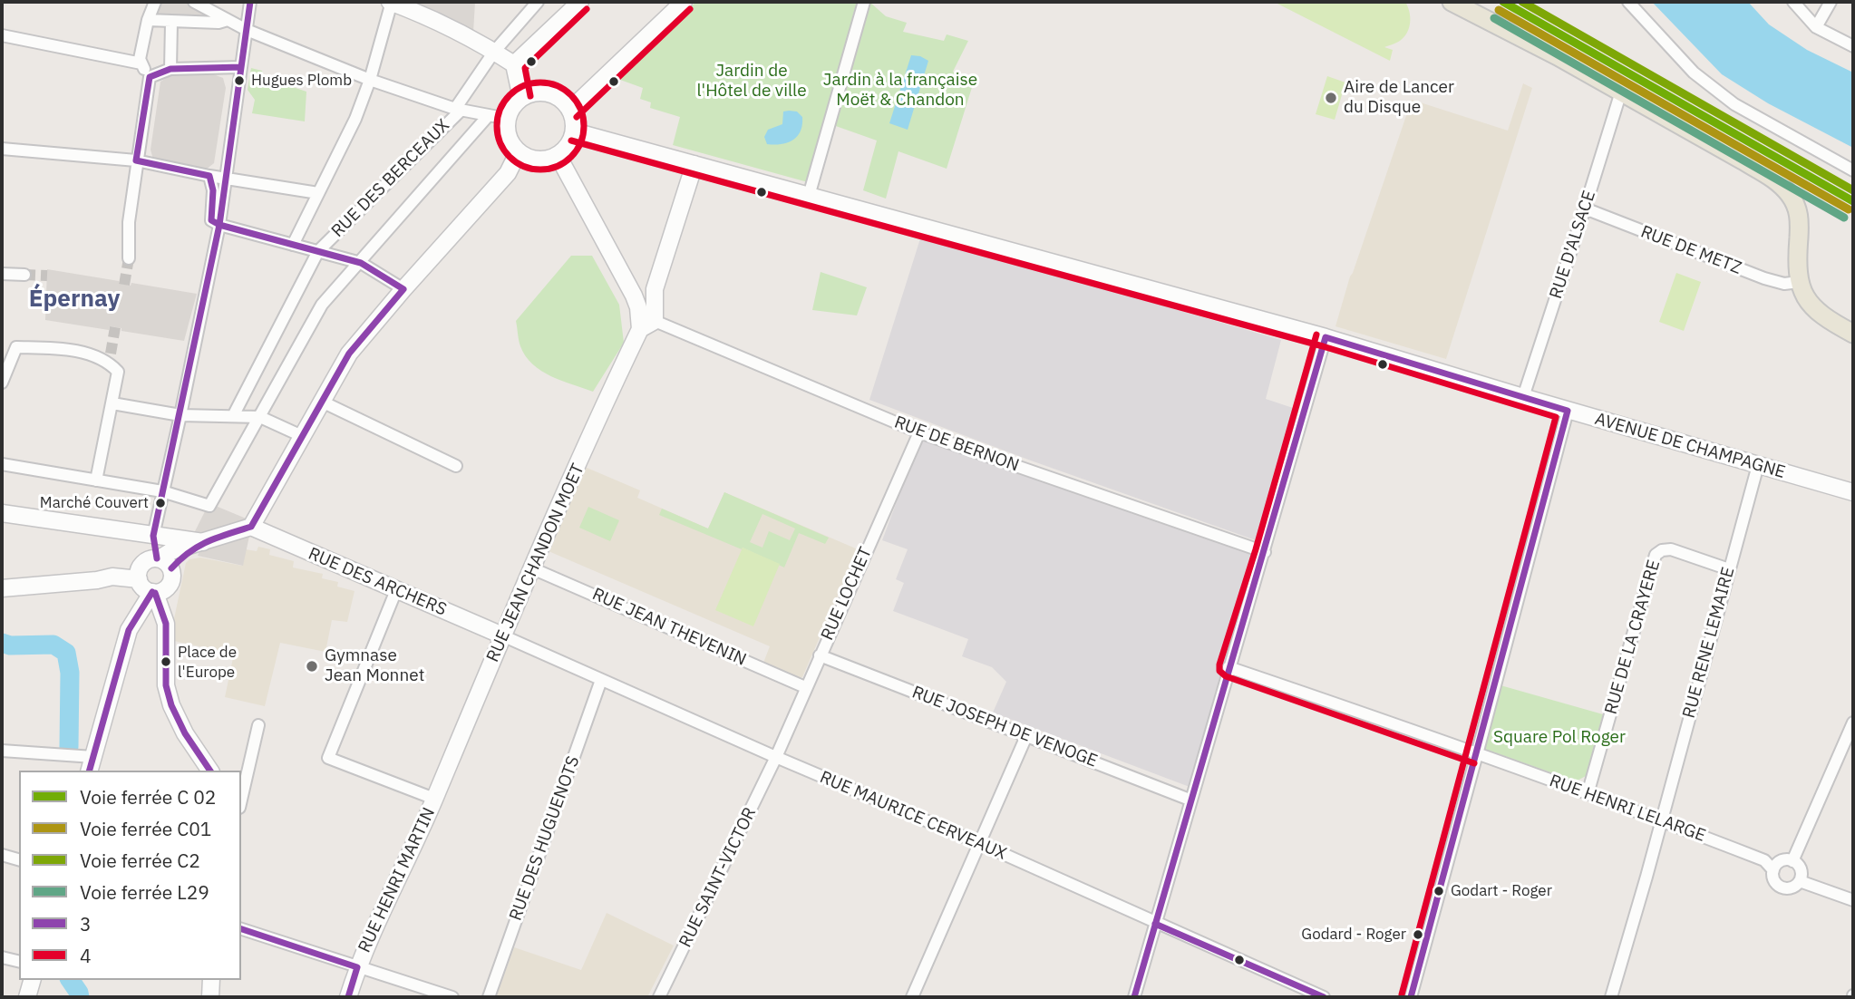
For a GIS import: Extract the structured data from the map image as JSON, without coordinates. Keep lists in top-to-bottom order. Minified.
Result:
{"streets":{"main road":["AVENUE DE CHAMPAGNE","RUE JEAN CHANDON MOET","RUE DES ARCHERS","RUE HENRI MARTIN"],"street":["RUE DES BERCEAUX","RUE D'ALSACE","RUE DE METZ","RUE DE BERNON","RUE LOCHET","RUE JEAN THEVENIN","RUE DE LA CRAYERE","RUE RENE LEMAIRE","RUE JOSEPH DE VENOGE","RUE HENRI LELARGE","RUE MAURICE CERVEAUX","RUE DES HUGUENOTS","RUE SAINT-VICTOR"]},"crossings":[["RUE D'ALSACE","RUE DE METZ"],["RUE D'ALSACE","AVENUE DE CHAMPAGNE"],["RUE DE BERNON","RUE JEAN CHANDON MOET"],["RUE DE BERNON","RUE LOCHET"],["AVENUE DE CHAMPAGNE","RUE JEAN CHANDON MOET"],["AVENUE DE CHAMPAGNE","RUE RENE LEMAIRE"],["RUE JEAN CHANDON MOET","RUE DES ARCHERS"],["RUE JEAN CHANDON MOET","RUE JEAN THEVENIN"],["RUE JEAN CHANDON MOET","RUE MAURICE CERVEAUX"],["RUE JEAN CHANDON MOET","RUE HENRI MARTIN"],["RUE DES ARCHERS","RUE MAURICE CERVEAUX"],["RUE LOCHET","RUE JEAN THEVENIN"],["RUE LOCHET","RUE JOSEPH DE VENOGE"],["RUE LOCHET","RUE MAURICE CERVEAUX"],["RUE LOCHET","RUE SAINT-VICTOR"],["RUE DE LA CRAYERE","RUE RENE LEMAIRE"],["RUE DE LA CRAYERE","RUE HENRI LELARGE"],["RUE RENE LEMAIRE","RUE HENRI LELARGE"],["RUE MAURICE CERVEAUX","RUE DES HUGUENOTS"],["RUE MAURICE CERVEAUX","RUE SAINT-VICTOR"]],"districts":["Épernay"],"parks":["Jardin de l'Hôtel de ville","Jardin à la française Moët & Chandon","Square Pol Roger"],"places":["Hugues Plomb","Aire de Lancer du Disque","Marché Couvert","Place de l'Europe","Gymnase Jean Monnet","Godart - Roger","Godard - Roger"],"lines":["rail line C2","transit line 3","transit line 4","rail line C01","rail line L29"],"legend":["Voie ferrée C 02","Voie ferrée C01","Voie ferrée C2","Voie ferrée L29","3","4"]}
